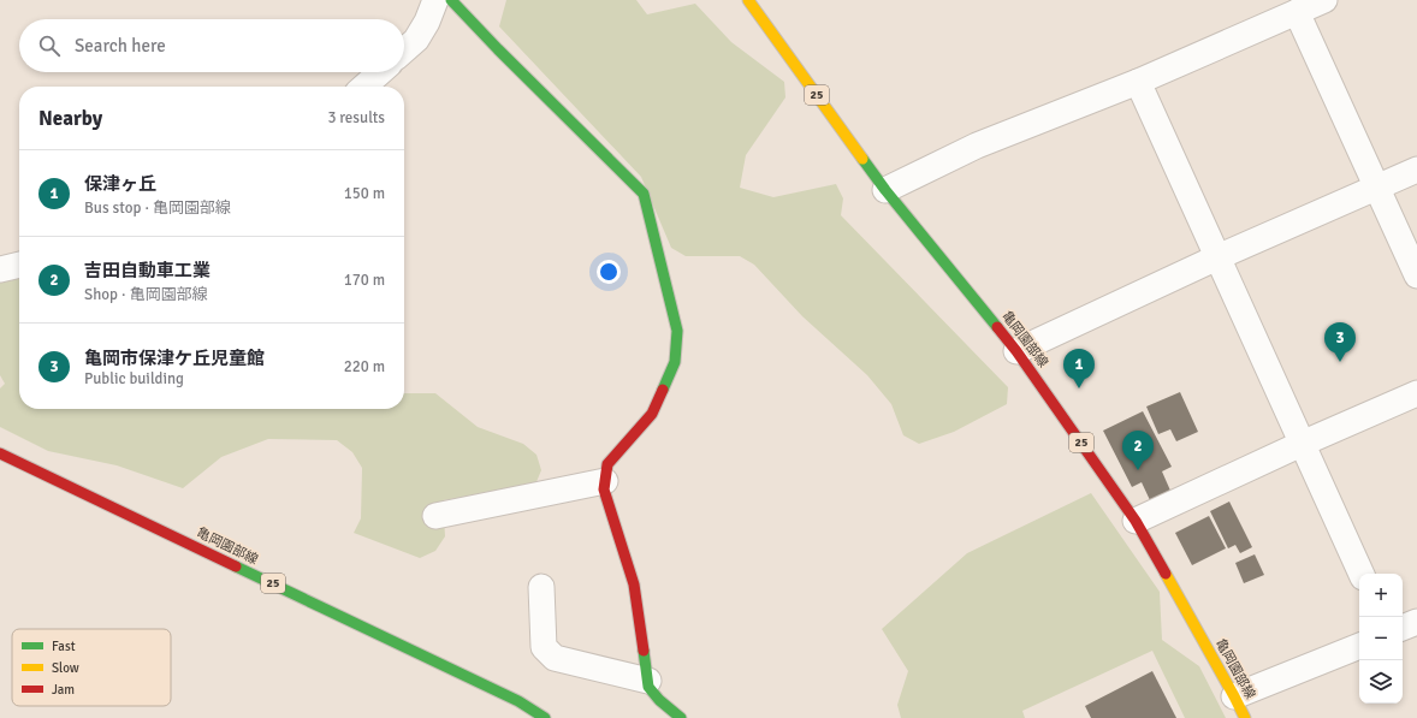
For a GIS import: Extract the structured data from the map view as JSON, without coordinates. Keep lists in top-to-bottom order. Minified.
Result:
{"streets":{"main road":["25","亀岡園部線"]},"legend":["Fast","Slow","Jam"],"page":{"search":"Search here","heading":["Nearby","3 results"],"list":[{"mark":"1","name":"保津ヶ丘","note":"Bus stop · 亀岡園部線","value":"150 m"},{"mark":"2","name":"吉田自動車工業","note":"Shop · 亀岡園部線","value":"170 m"},{"mark":"3","name":"亀岡市保津ケ丘児童館","note":"Public building","value":"220 m"}],"pins":["3","1","2"],"map_buttons":["+","−"]}}
